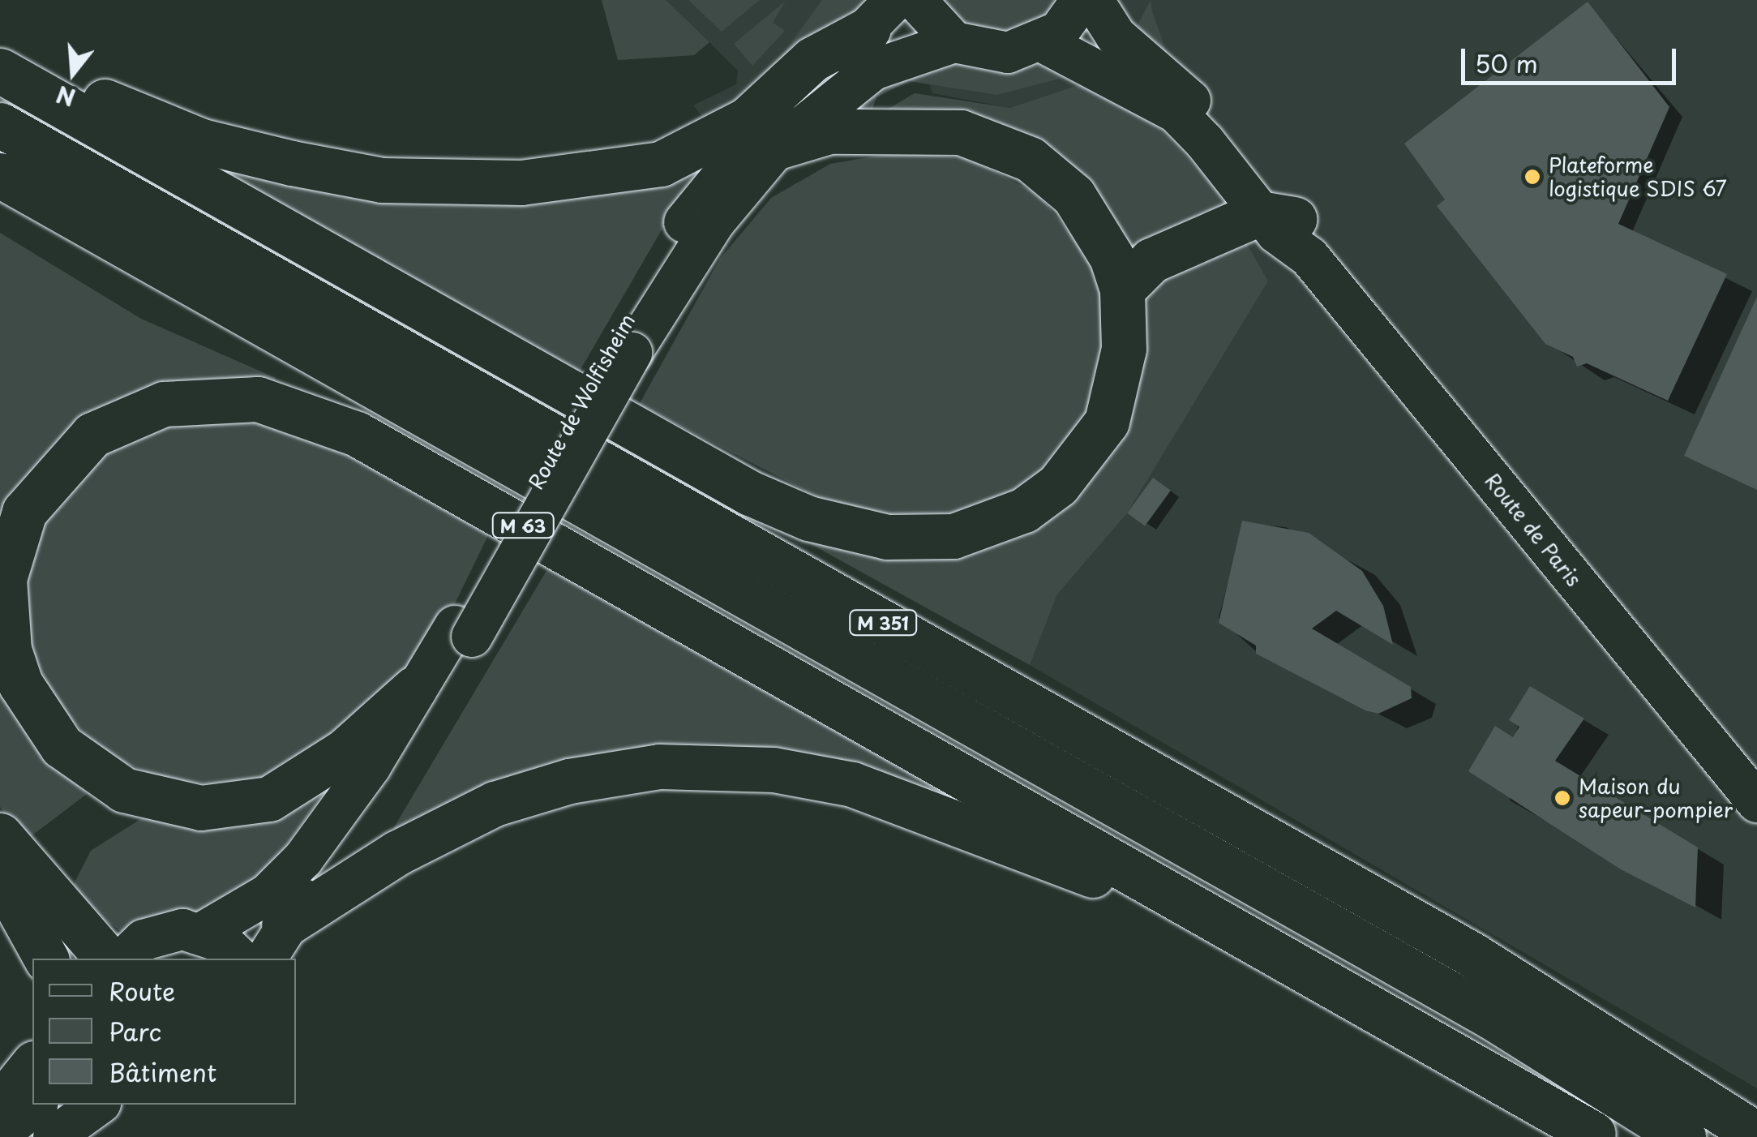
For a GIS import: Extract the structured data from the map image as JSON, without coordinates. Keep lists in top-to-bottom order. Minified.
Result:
{"streets":{"highway":["M 63","M 351"],"main road":["Route de Wolfisheim","Route de Paris"]},"crossings":[["Route de Wolfisheim","M 63"]],"places":["Plateforme logistique SDIS 67","Maison du sapeur-pompier"],"legend":["Route","Parc","Bâtiment"],"scale_bar":"50 m","north":"bottom"}
